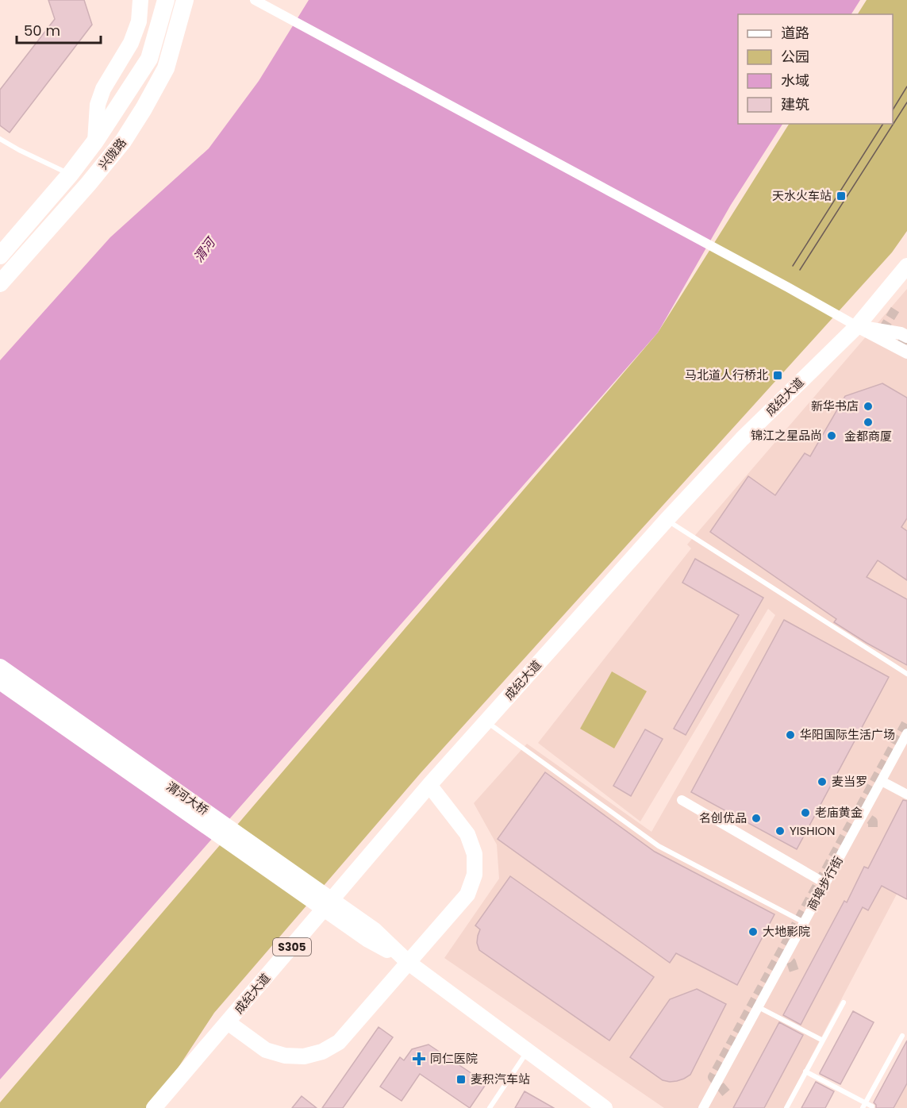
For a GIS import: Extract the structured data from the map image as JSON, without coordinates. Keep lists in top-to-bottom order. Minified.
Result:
{"streets":{"highway":["兴陇路"],"main road":["成纪大道","渭河大桥","S305"],"street":["商埠步行街"]},"water":["渭河"],"places":{"transit":["天水火车站","马北道人行桥北","麦积汽车站"],"other":["新华书店","金都商厦","锦江之星品尚","华阳国际生活广场","麦当罗","老庙黄金","名创优品","YISHION","大地影院"],"health":["同仁医院"]},"legend":["道路","公园","水域","建筑"],"scale_bar":"50 m"}
